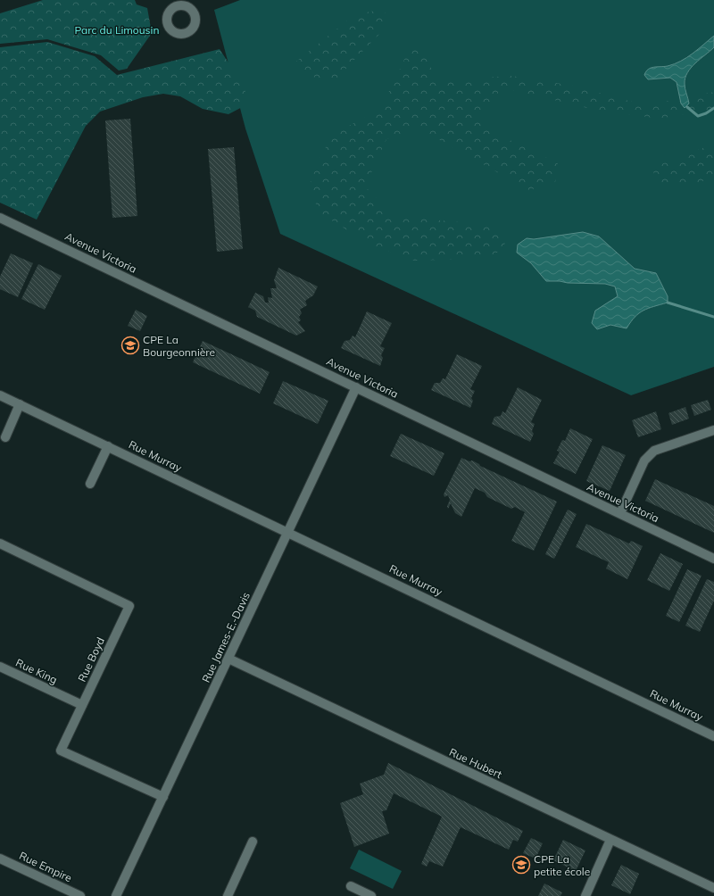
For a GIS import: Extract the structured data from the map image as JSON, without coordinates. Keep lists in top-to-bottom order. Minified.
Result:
{"streets":{"street":["Avenue Victoria","Rue Murray","Rue James-E.-Davis","Rue Boyd","Rue King","Rue Hubert","Rue Empire"]},"crossings":[["Avenue Victoria","Rue James-E.-Davis"],["Rue Murray","Rue James-E.-Davis"],["Rue James-E.-Davis","Rue Boyd"],["Rue James-E.-Davis","Rue Hubert"],["Rue Boyd","Rue King"]],"parks":["Parc du Limousin"],"places":{"school or university":["CPE La Bourgeonnière","CPE La petite école"]}}
